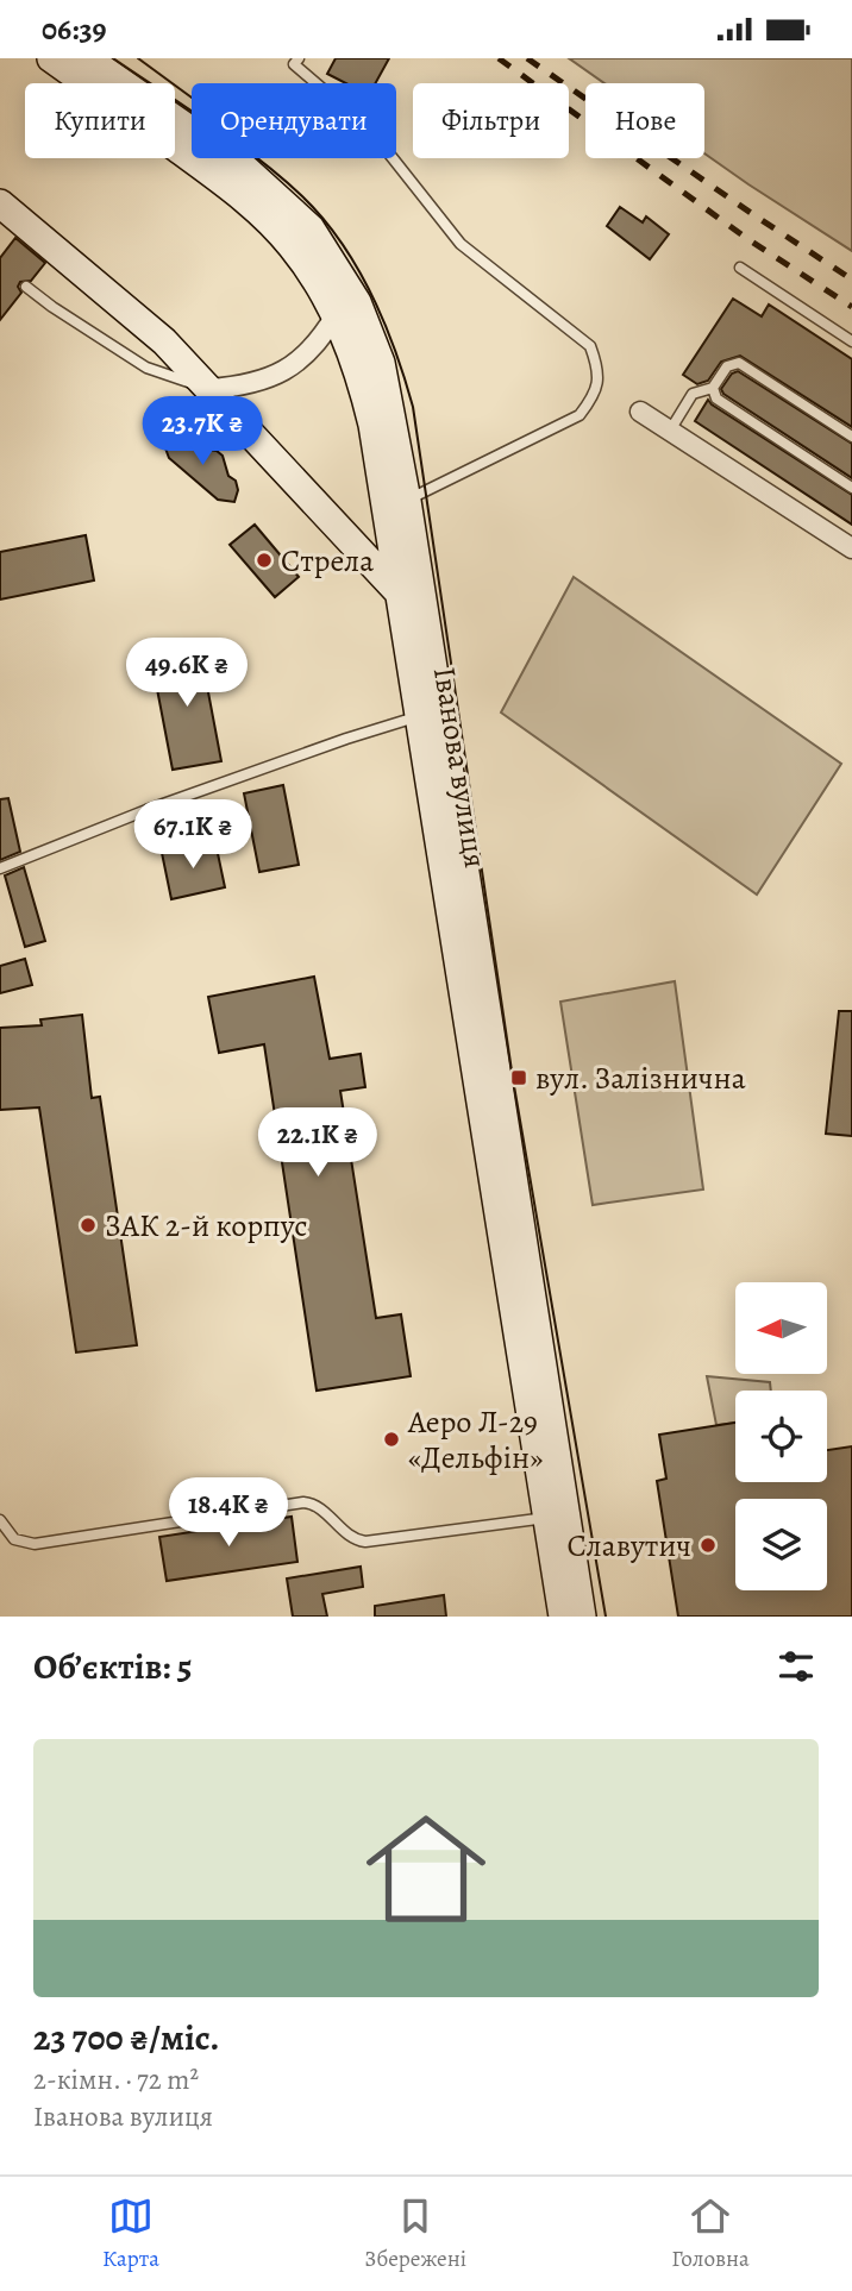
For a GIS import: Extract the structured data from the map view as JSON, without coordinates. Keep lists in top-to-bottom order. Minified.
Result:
{"streets":{"main road":["Іванова вулиця"]},"places":{"other":["Стрела","ЗАК 2-й корпус","Аеро Л-29 «Дельфін»","Славутич"],"transit":["вул. Залізнична"]},"north":"left","page":{"status":"06:39","chip":["Купити","Орендувати","Фільтри","Нове"],"price":["23.7K ₴","49.6K ₴","67.1K ₴","22.1K ₴","18.4K ₴"],"heading":"Об’єктів: 5","list":[{"name":"23 700 ₴/міс.","note":"2-кімн. · 72 m² · Іванова вулиця"}],"tabs":["Карта","Збережені","Головна"]}}
